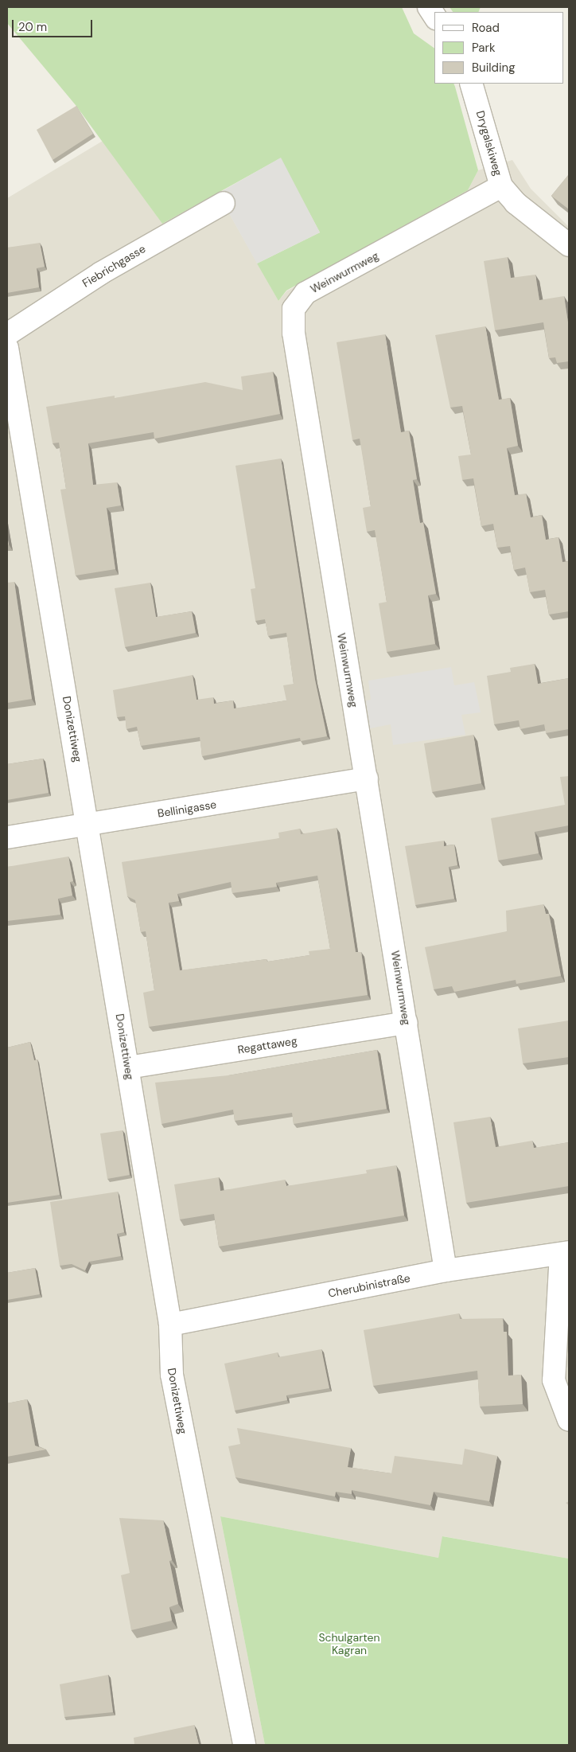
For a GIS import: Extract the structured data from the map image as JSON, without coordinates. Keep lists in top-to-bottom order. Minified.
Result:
{"streets":{"street":["Drygalskiweg","Fiebrichgasse","Weinwurmweg","Donizettiweg","Bellinigasse","Regattaweg","Cherubinistraße"]},"crossings":[["Drygalskiweg","Weinwurmweg"],["Weinwurmweg","Bellinigasse"],["Weinwurmweg","Regattaweg"],["Weinwurmweg","Cherubinistraße"],["Donizettiweg","Bellinigasse"],["Donizettiweg","Regattaweg"],["Donizettiweg","Cherubinistraße"]],"parks":["Schulgarten Kagran"],"legend":["Road","Park","Building"],"scale_bar":"20 m"}
